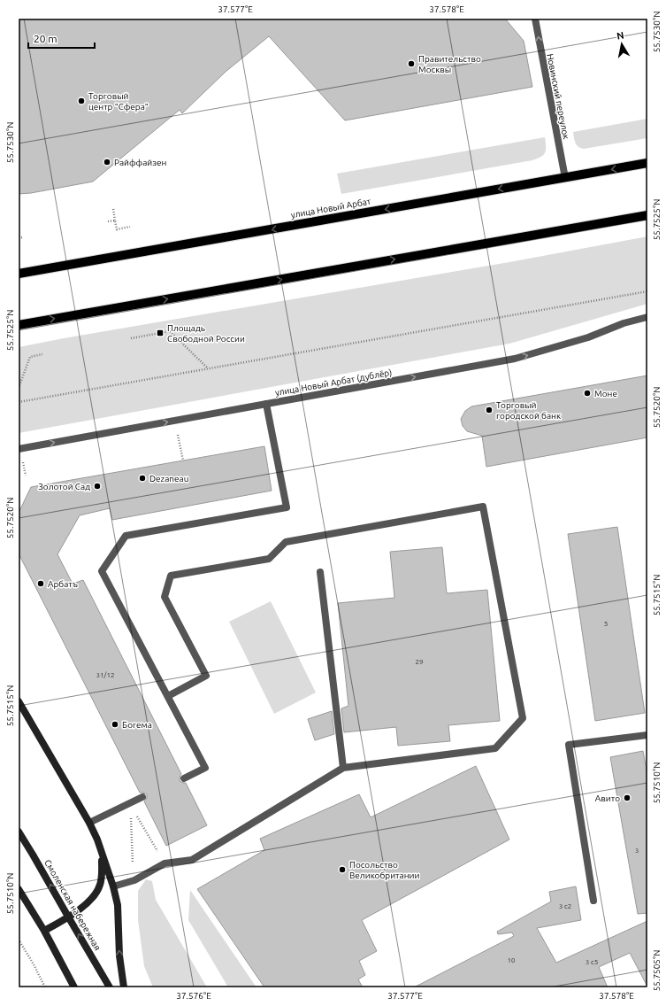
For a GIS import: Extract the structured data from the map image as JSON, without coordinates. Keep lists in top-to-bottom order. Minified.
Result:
{"streets":{"main road":["улица Новый Арбат","Смоленская набережная"],"street":["Новинский переулок","улица Новый Арбат (дублёр)"]},"crossings":[["Новинский переулок","улица Новый Арбат"]],"one_way":["Новинский переулок","улица Новый Арбат (дублёр)"],"places":{"other":["Правительство Москвы","Торговый центр \"Сфера\"","Райффайзен","Моне","Торговый городской банк","Dezaneau","Золотой Сад","Арбатъ","Богема","Авито","Посольство Великобритании"],"transit":["Площадь Свободной России"]},"house_numbers":["5","29","31/12","3","3 с2","10","3 с5"],"scale_bar":"20 m","north":"top","coordinates":["37.577°E","37.578°E","55.7530°N","55.7525°N","55.7520°N","55.7515°N","55.7510°N","55.7505°N","37.576°E"]}
